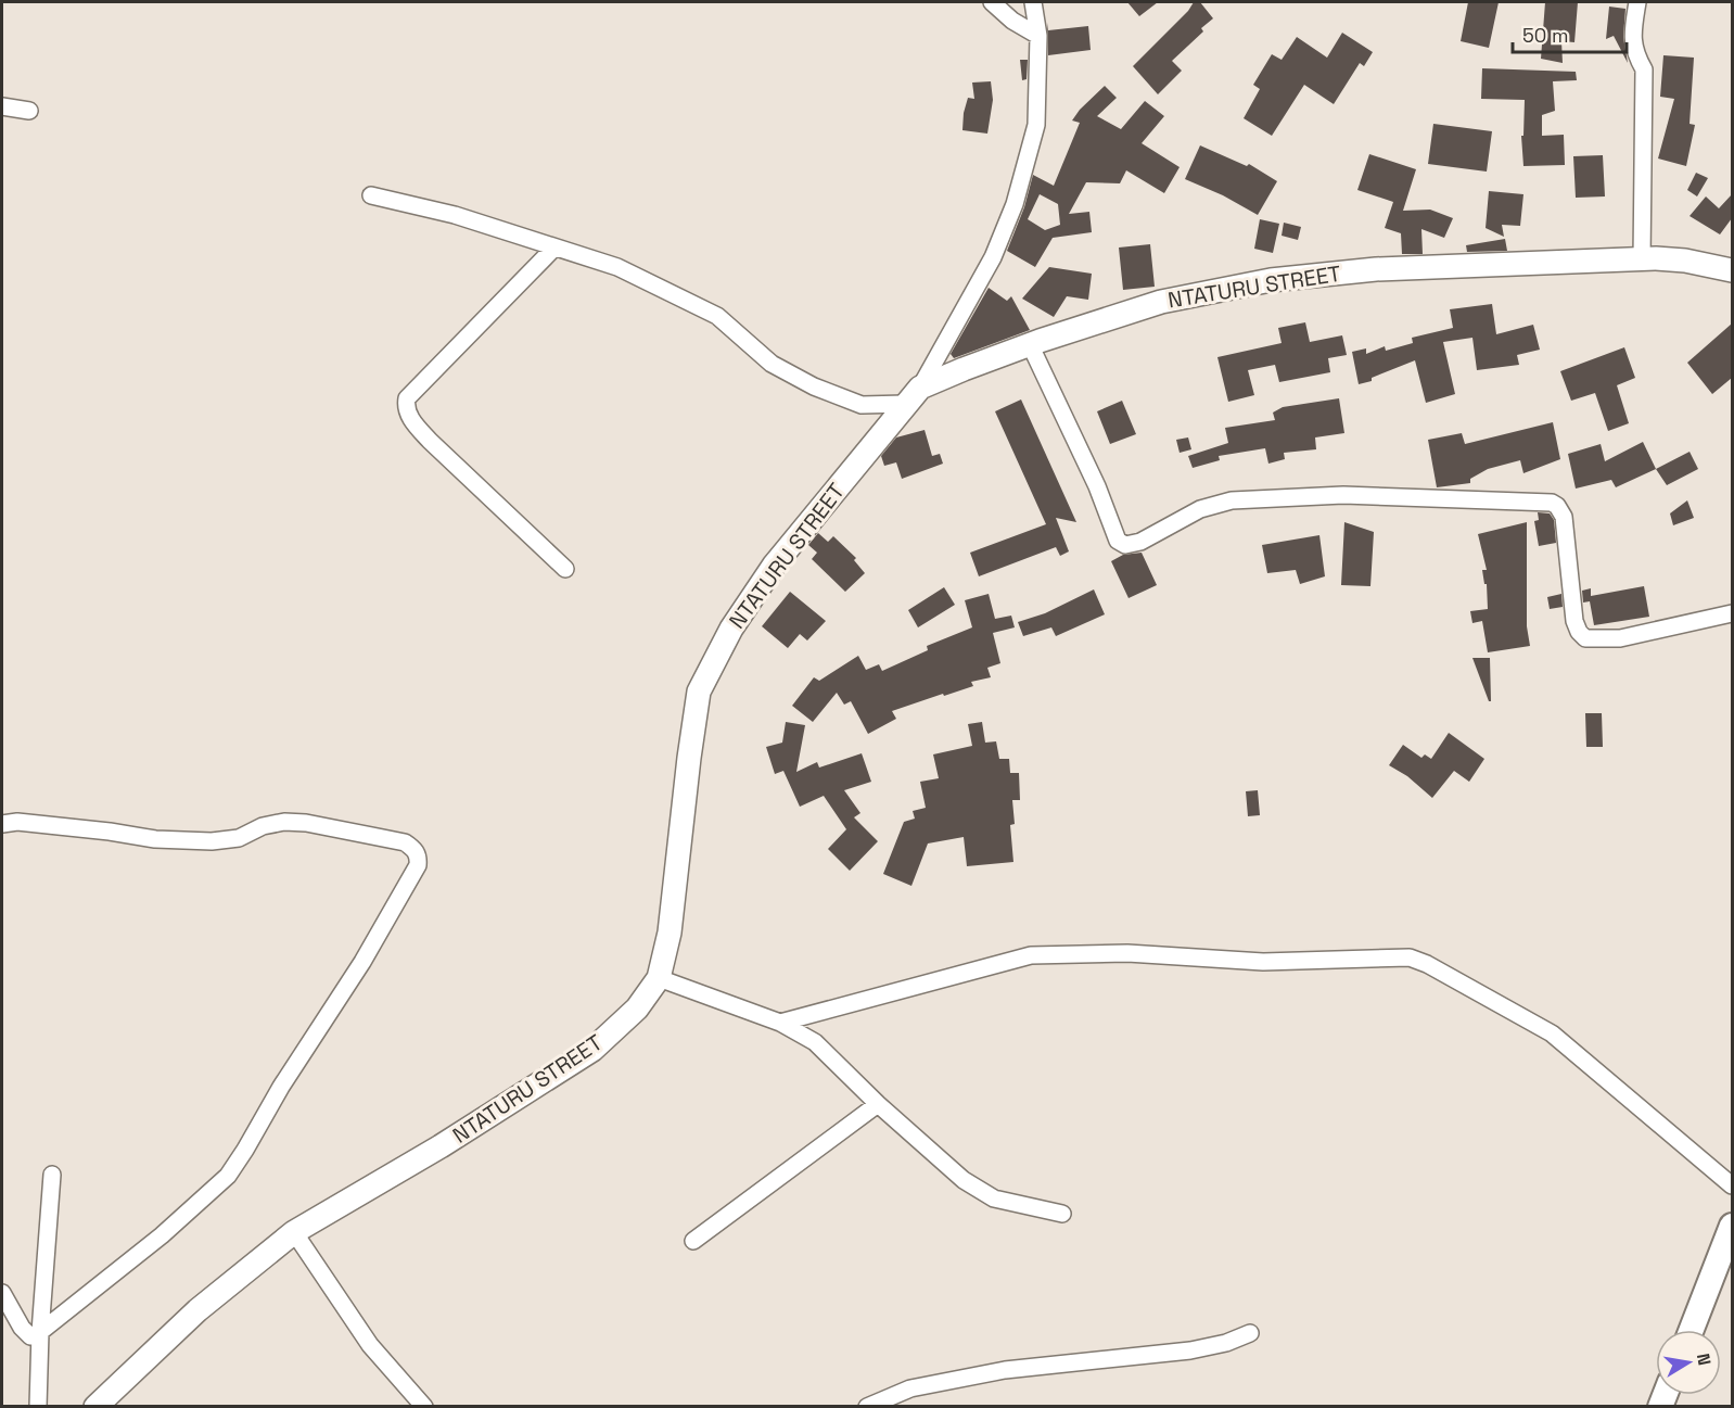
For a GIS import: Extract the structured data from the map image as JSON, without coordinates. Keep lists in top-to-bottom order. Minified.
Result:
{"streets":{"street":["NTATURU STREET"]},"scale_bar":"50 m","north":"right"}
